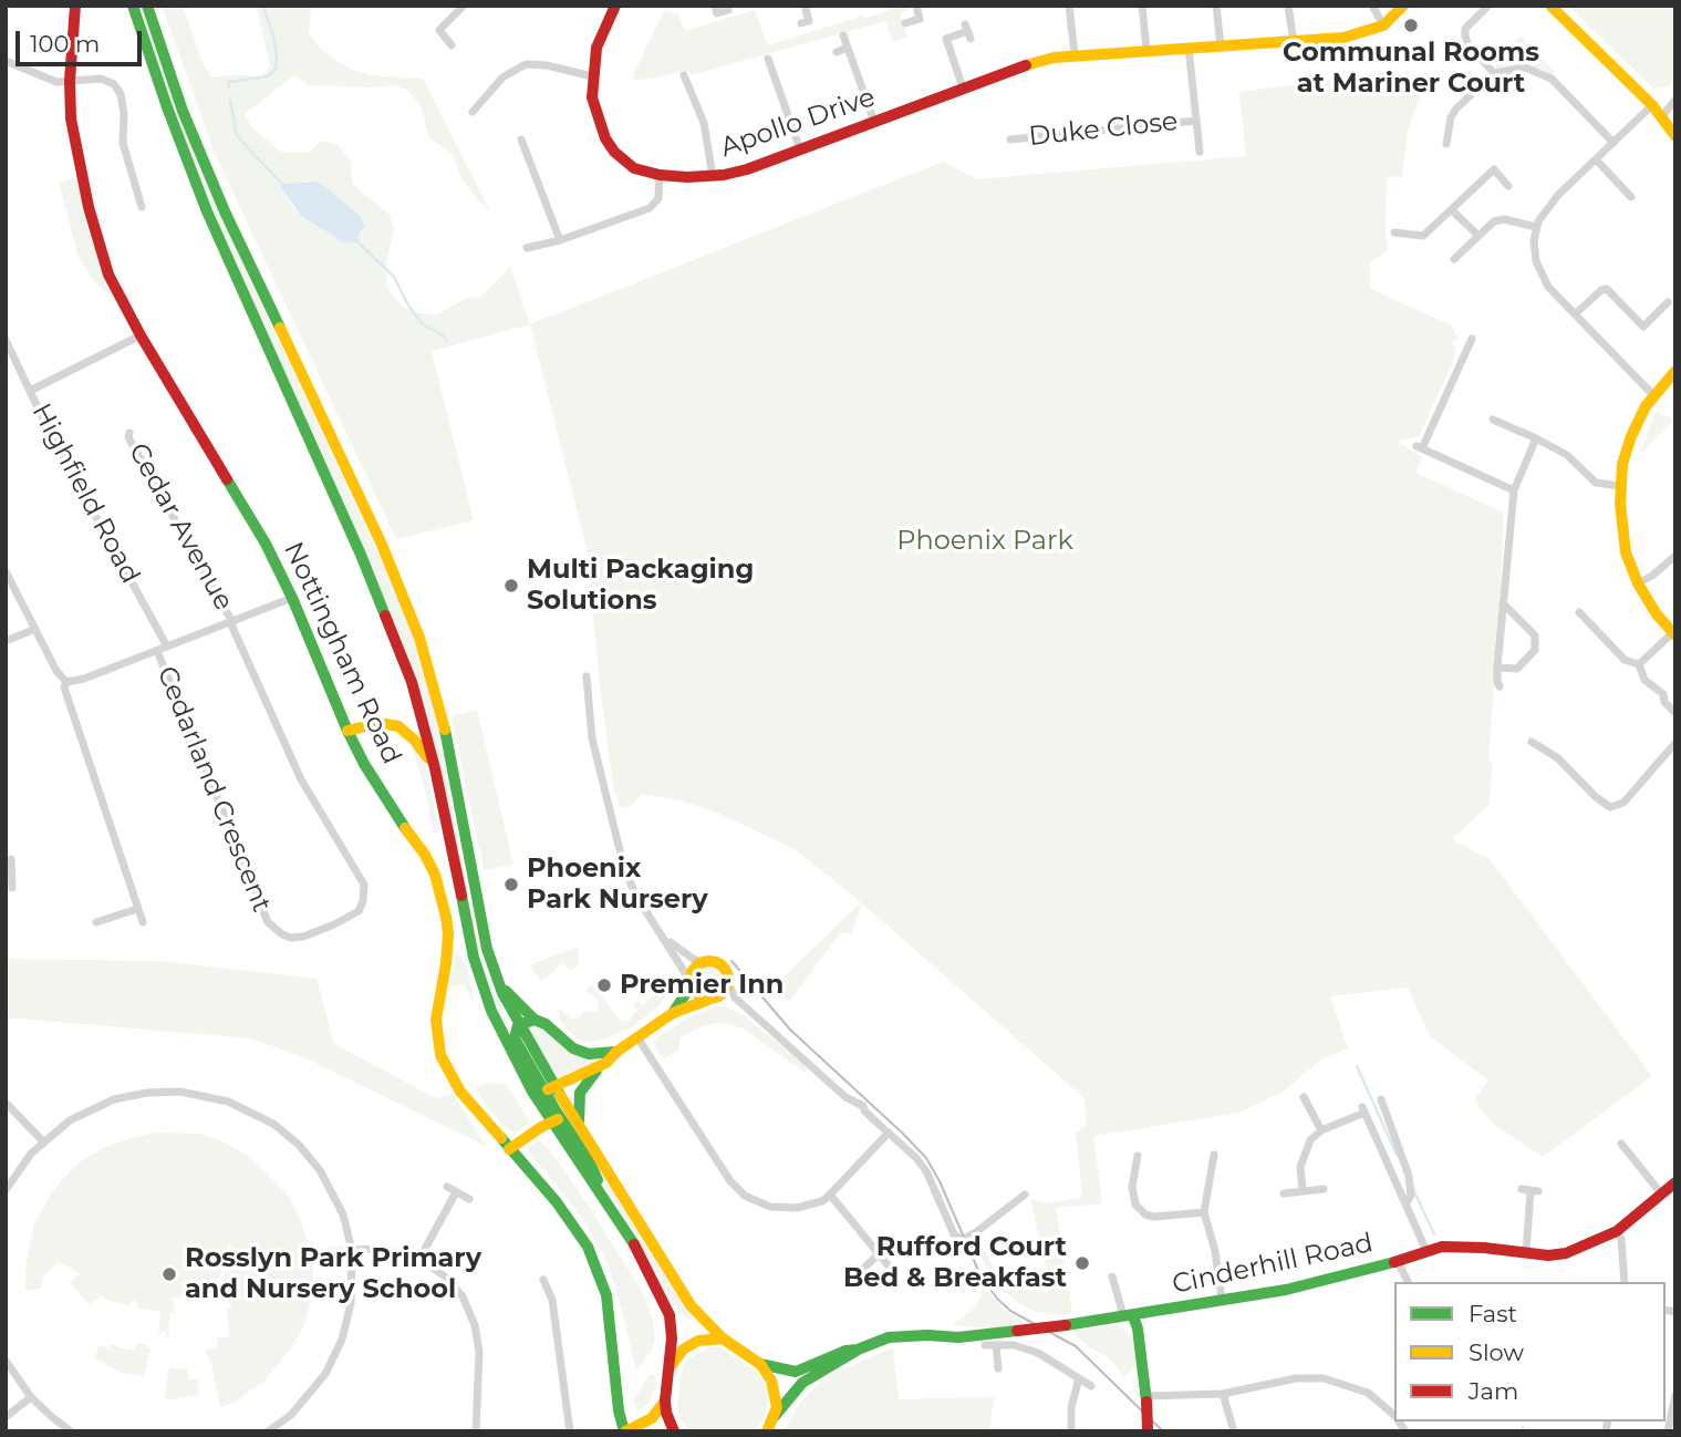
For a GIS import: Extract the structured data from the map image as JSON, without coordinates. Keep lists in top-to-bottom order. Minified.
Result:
{"streets":{"main road":["Apollo Drive","Nottingham Road","Cinderhill Road"],"street":["Duke Close","Highfield Road","Cedar Avenue","Cedarland Crescent"]},"crossings":[["Cedar Avenue","Cedarland Crescent"]],"parks":["Phoenix Park"],"places":["Communal Rooms at Mariner Court","Multi Packaging Solutions","Phoenix Park Nursery","Premier Inn","Rufford Court Bed & Breakfast","Rosslyn Park Primary and Nursery School"],"legend":["Fast","Slow","Jam"],"scale_bar":"100 m"}
